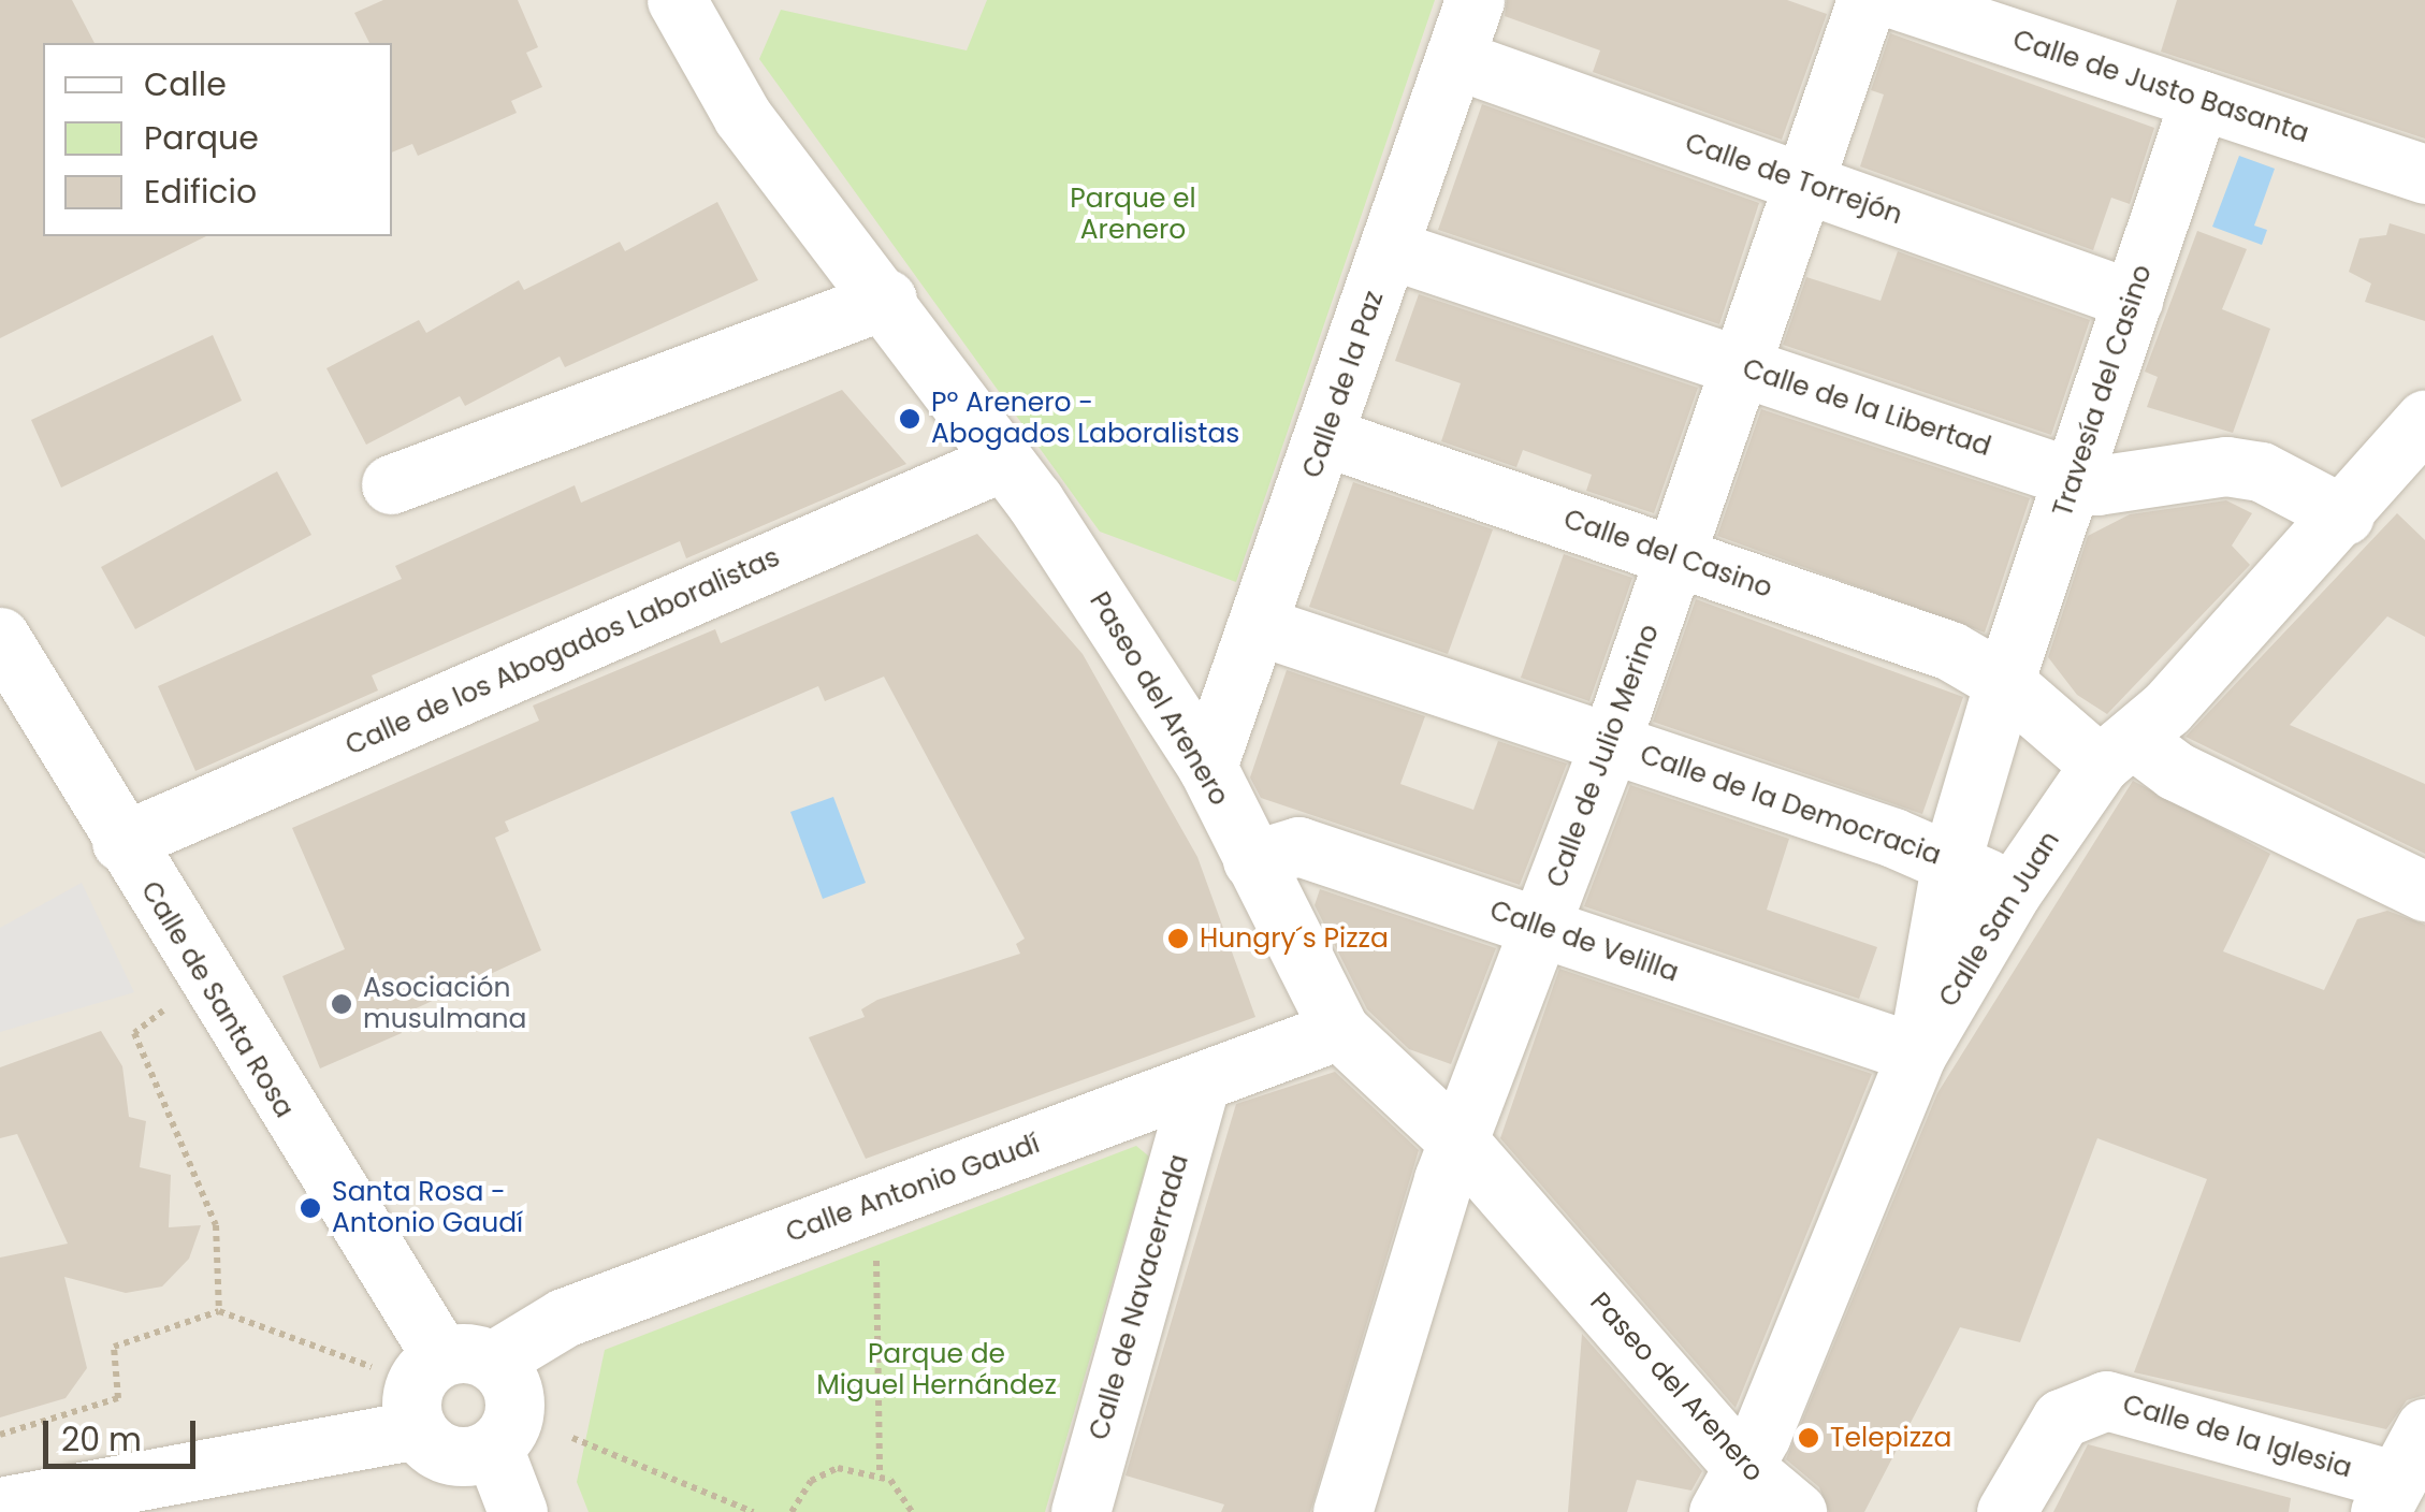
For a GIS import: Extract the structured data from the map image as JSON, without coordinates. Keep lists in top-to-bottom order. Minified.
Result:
{"streets":{"street":["Calle de Justo Basanta","Calle de Torrejón","Calle de la Paz","Travesía del Casino","Calle de la Libertad","Calle del Casino","Calle de los Abogados Laboralistas","Paseo del Arenero","Calle de Julio Merino","Calle de la Democracia","Calle San Juan","Calle de Velilla","Calle de Santa Rosa","Calle Antonio Gaudí","Calle de Navacerrada","Calle de la Iglesia"]},"crossings":[["Calle de Justo Basanta","Travesía del Casino"],["Calle de Torrejón","Calle de la Paz"],["Calle de Torrejón","Travesía del Casino"],["Calle de Torrejón","Calle de Julio Merino"],["Calle de la Paz","Calle de la Libertad"],["Calle de la Paz","Calle del Casino"],["Calle de la Paz","Paseo del Arenero"],["Calle de la Paz","Calle de la Democracia"],["Travesía del Casino","Calle de la Libertad"],["Travesía del Casino","Calle del Casino"],["Travesía del Casino","Calle de la Democracia"],["Travesía del Casino","Calle San Juan"],["Travesía del Casino","Calle de Velilla"],["Calle de la Libertad","Calle de Julio Merino"],["Calle de la Libertad","Calle San Juan"],["Calle del Casino","Calle de Julio Merino"],["Calle de los Abogados Laboralistas","Paseo del Arenero"],["Calle de los Abogados Laboralistas","Calle de Santa Rosa"],["Paseo del Arenero","Calle de Julio Merino"],["Paseo del Arenero","Calle San Juan"],["Paseo del Arenero","Calle de Velilla"],["Paseo del Arenero","Calle Antonio Gaudí"],["Calle de Julio Merino","Calle de la Democracia"],["Calle de Julio Merino","Calle de Velilla"],["Calle de la Democracia","Calle San Juan"],["Calle San Juan","Calle de Velilla"],["Calle de Santa Rosa","Calle Antonio Gaudí"],["Calle Antonio Gaudí","Calle de Navacerrada"]],"parks":["Parque el Arenero","Parque de Miguel Hernández"],"places":["Pº Arenero - Abogados Laboralistas","Hungry´s Pizza","Asociación musulmana","Santa Rosa - Antonio Gaudí","Telepizza"],"legend":["Calle","Parque","Edificio"],"scale_bar":"20 m"}
